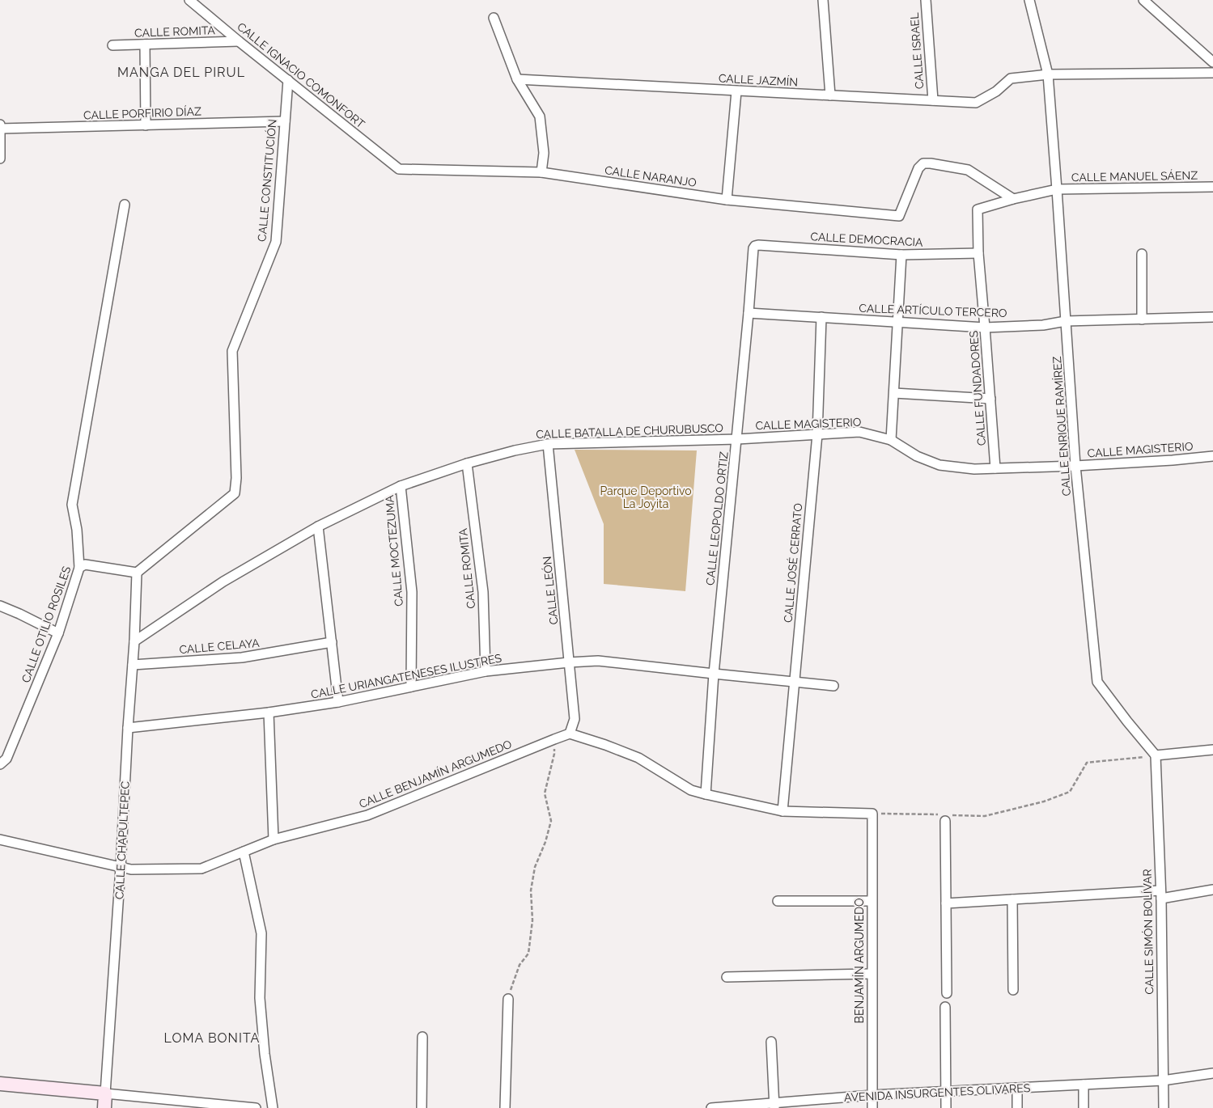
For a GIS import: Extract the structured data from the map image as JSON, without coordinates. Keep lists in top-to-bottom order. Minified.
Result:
{"streets":{"street":["CALLE ROMITA","CALLE ISRAEL","CALLE IGNACIO COMONFORT","CALLE JAZMÍN","CALLE PORFIRIO DÍAZ","CALLE NARANJO","CALLE MANUEL SÁENZ","CALLE CONSTITUCIÓN","CALLE DEMOCRACIA","CALLE ARTÍCULO TERCERO","CALLE FUNDADORES","CALLE MAGISTERIO","CALLE ENRIQUE RAMÍREZ","CALLE BATALLA DE CHURUBUSCO","CALLE LEOPOLDO ORTIZ","CALLE MOCTEZUMA","CALLE JOSÉ CERRATO","CALLE LEÓN","CALLE OTILIO ROSILES","CALLE CELAYA","CALLE URIANGATENESES ILUSTRES","CALLE BENJAMÍN ARGUMEDO","CALLE CHAPULTEPEC","CALLE SIMÓN BOLÍVAR","BENJAMÍN ARGUMEDO","AVENIDA INSURGENTES OLIVARES"]},"crossings":[["CALLE ROMITA","CALLE IGNACIO COMONFORT"],["CALLE ROMITA","CALLE BATALLA DE CHURUBUSCO"],["CALLE ROMITA","CALLE URIANGATENESES ILUSTRES"],["CALLE ISRAEL","CALLE JAZMÍN"],["CALLE IGNACIO COMONFORT","CALLE NARANJO"],["CALLE IGNACIO COMONFORT","CALLE CONSTITUCIÓN"],["CALLE JAZMÍN","CALLE ENRIQUE RAMÍREZ"],["CALLE PORFIRIO DÍAZ","CALLE CONSTITUCIÓN"],["CALLE NARANJO","CALLE FUNDADORES"],["CALLE MANUEL SÁENZ","CALLE ENRIQUE RAMÍREZ"],["CALLE CONSTITUCIÓN","CALLE OTILIO ROSILES"],["CALLE CONSTITUCIÓN","CALLE CHAPULTEPEC"],["CALLE DEMOCRACIA","CALLE FUNDADORES"],["CALLE DEMOCRACIA","CALLE LEOPOLDO ORTIZ"],["CALLE ARTÍCULO TERCERO","CALLE FUNDADORES"],["CALLE ARTÍCULO TERCERO","CALLE ENRIQUE RAMÍREZ"],["CALLE ARTÍCULO TERCERO","CALLE LEOPOLDO ORTIZ"],["CALLE ARTÍCULO TERCERO","CALLE JOSÉ CERRATO"],["CALLE FUNDADORES","CALLE MAGISTERIO"],["CALLE MAGISTERIO","CALLE ENRIQUE RAMÍREZ"],["CALLE MAGISTERIO","CALLE BATALLA DE CHURUBUSCO"],["CALLE MAGISTERIO","CALLE LEOPOLDO ORTIZ"],["CALLE MAGISTERIO","CALLE JOSÉ CERRATO"],["CALLE ENRIQUE RAMÍREZ","CALLE SIMÓN BOLÍVAR"],["CALLE BATALLA DE CHURUBUSCO","CALLE LEOPOLDO ORTIZ"],["CALLE BATALLA DE CHURUBUSCO","CALLE MOCTEZUMA"],["CALLE BATALLA DE CHURUBUSCO","CALLE LEÓN"],["CALLE BATALLA DE CHURUBUSCO","CALLE CHAPULTEPEC"],["CALLE LEOPOLDO ORTIZ","CALLE URIANGATENESES ILUSTRES"],["CALLE MOCTEZUMA","CALLE URIANGATENESES ILUSTRES"],["CALLE JOSÉ CERRATO","CALLE URIANGATENESES ILUSTRES"],["CALLE LEÓN","CALLE URIANGATENESES ILUSTRES"],["CALLE LEÓN","CALLE BENJAMÍN ARGUMEDO"],["CALLE OTILIO ROSILES","CALLE CHAPULTEPEC"],["CALLE CELAYA","CALLE CHAPULTEPEC"],["CALLE URIANGATENESES ILUSTRES","CALLE CHAPULTEPEC"],["CALLE BENJAMÍN ARGUMEDO","CALLE CHAPULTEPEC"],["CALLE SIMÓN BOLÍVAR","AVENIDA INSURGENTES OLIVARES"],["BENJAMÍN ARGUMEDO","AVENIDA INSURGENTES OLIVARES"]],"districts":["MANGA DEL PIRUL","LOMA BONITA"],"parks":["Parque Deportivo La Joyita"]}
